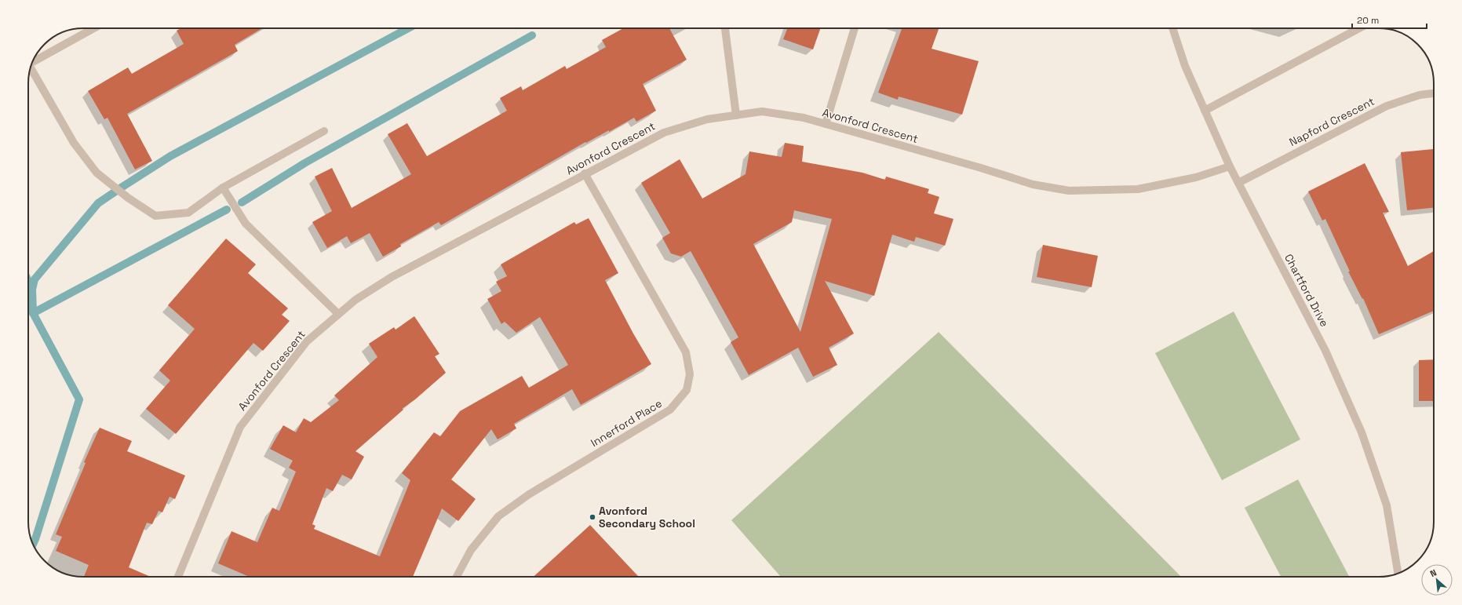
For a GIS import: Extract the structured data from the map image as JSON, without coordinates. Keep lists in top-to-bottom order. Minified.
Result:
{"streets":{"street":["Napford Crescent","Avonford Crescent","Chartford Drive","Innerford Place"]},"crossings":[["Napford Crescent","Chartford Drive"],["Avonford Crescent","Chartford Drive"],["Avonford Crescent","Innerford Place"]],"places":["Avonford Secondary School"],"scale_bar":"20 m","north":"top left"}
